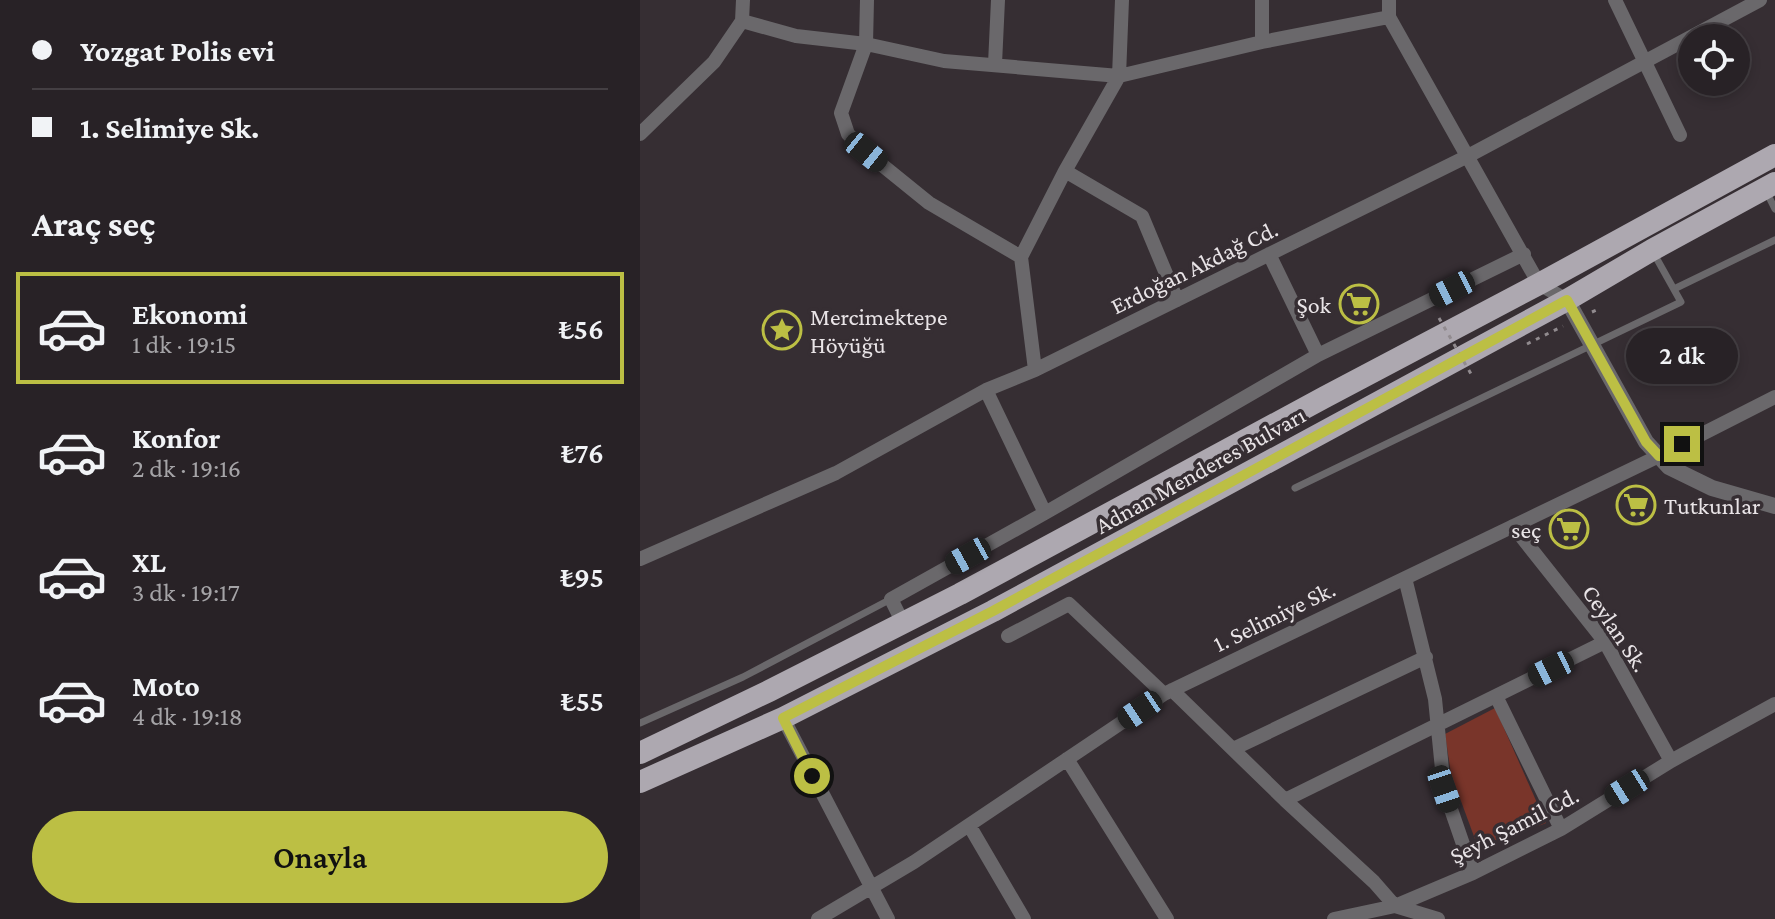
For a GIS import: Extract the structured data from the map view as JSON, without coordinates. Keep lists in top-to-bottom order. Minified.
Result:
{"streets":{"highway":["Adnan Menderes Bulvarı"],"street":["Erdoğan Akdağ Cd.","1. Selimiye Sk.","Ceylan Sk.","Şeyh Şamil Cd."]},"crossings":[["1. Selimiye Sk.","Ceylan Sk."],["Ceylan Sk.","Şeyh Şamil Cd."]],"places":{"supermarket":["Şok","Tutkunlar","seç"],"place":["Mercimektepe Höyüğü"]},"page":{"banner":["Yozgat Polis evi","1. Selimiye Sk."],"heading":"Araç seç","list":[{"name":"Ekonomi","note":"1 dk · 19:15","value":"₺56"},{"name":"Konfor","note":"2 dk · 19:16","value":"₺76"},{"name":"XL","note":"3 dk · 19:17","value":"₺95"},{"name":"Moto","note":"4 dk · 19:18","value":"₺55"}],"bubble":"2 dk","buttons":"Onayla"}}
